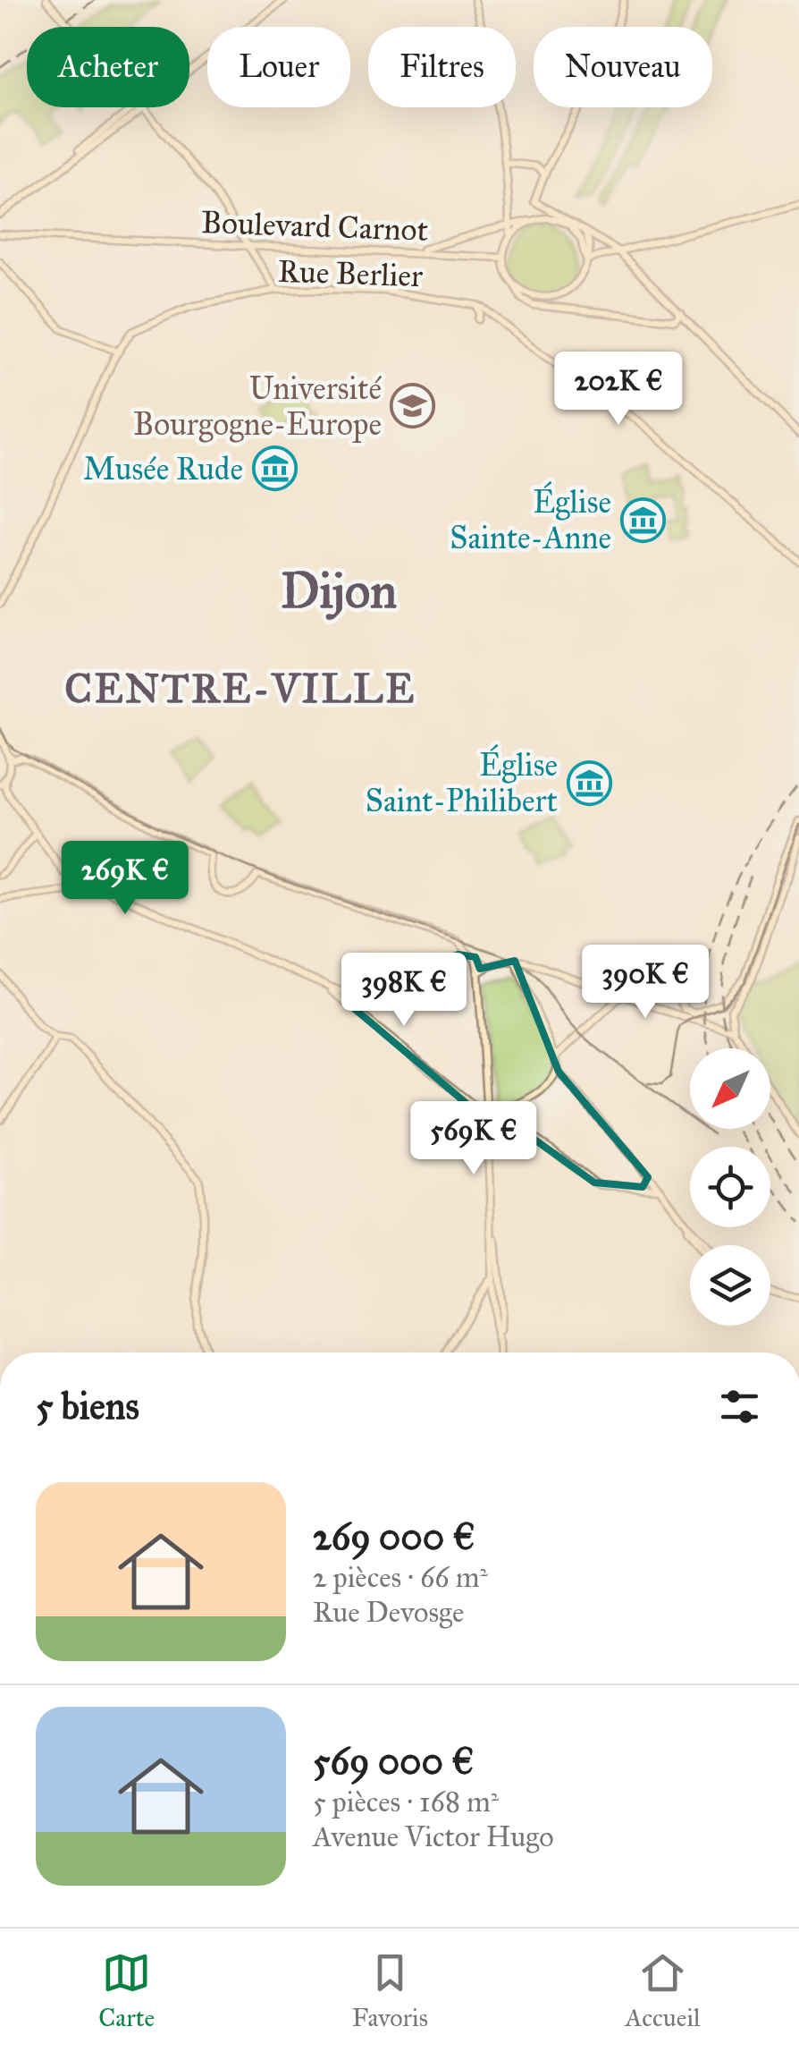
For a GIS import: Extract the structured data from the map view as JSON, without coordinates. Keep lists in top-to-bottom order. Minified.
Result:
{"streets":{"main road":["Boulevard Carnot","Rue Berlier"]},"districts":["Dijon","CENTRE-VILLE"],"places":{"school or university":["Université Bourgogne-Europe"],"museum":["Musée Rude","Église Sainte-Anne","Église Saint-Philibert"]},"north":"bottom left","page":{"chip":["Acheter","Louer","Filtres","Nouveau"],"price":["202K €","269K €","390K €","398K €","569K €"],"heading":"5 biens","list":[{"name":"269 000 €","note":"2 pièces · 66 m² · Rue Devosge"},{"name":"569 000 €","note":"5 pièces · 168 m² · Avenue Victor Hugo"}],"tabs":["Carte","Favoris","Accueil"]}}
